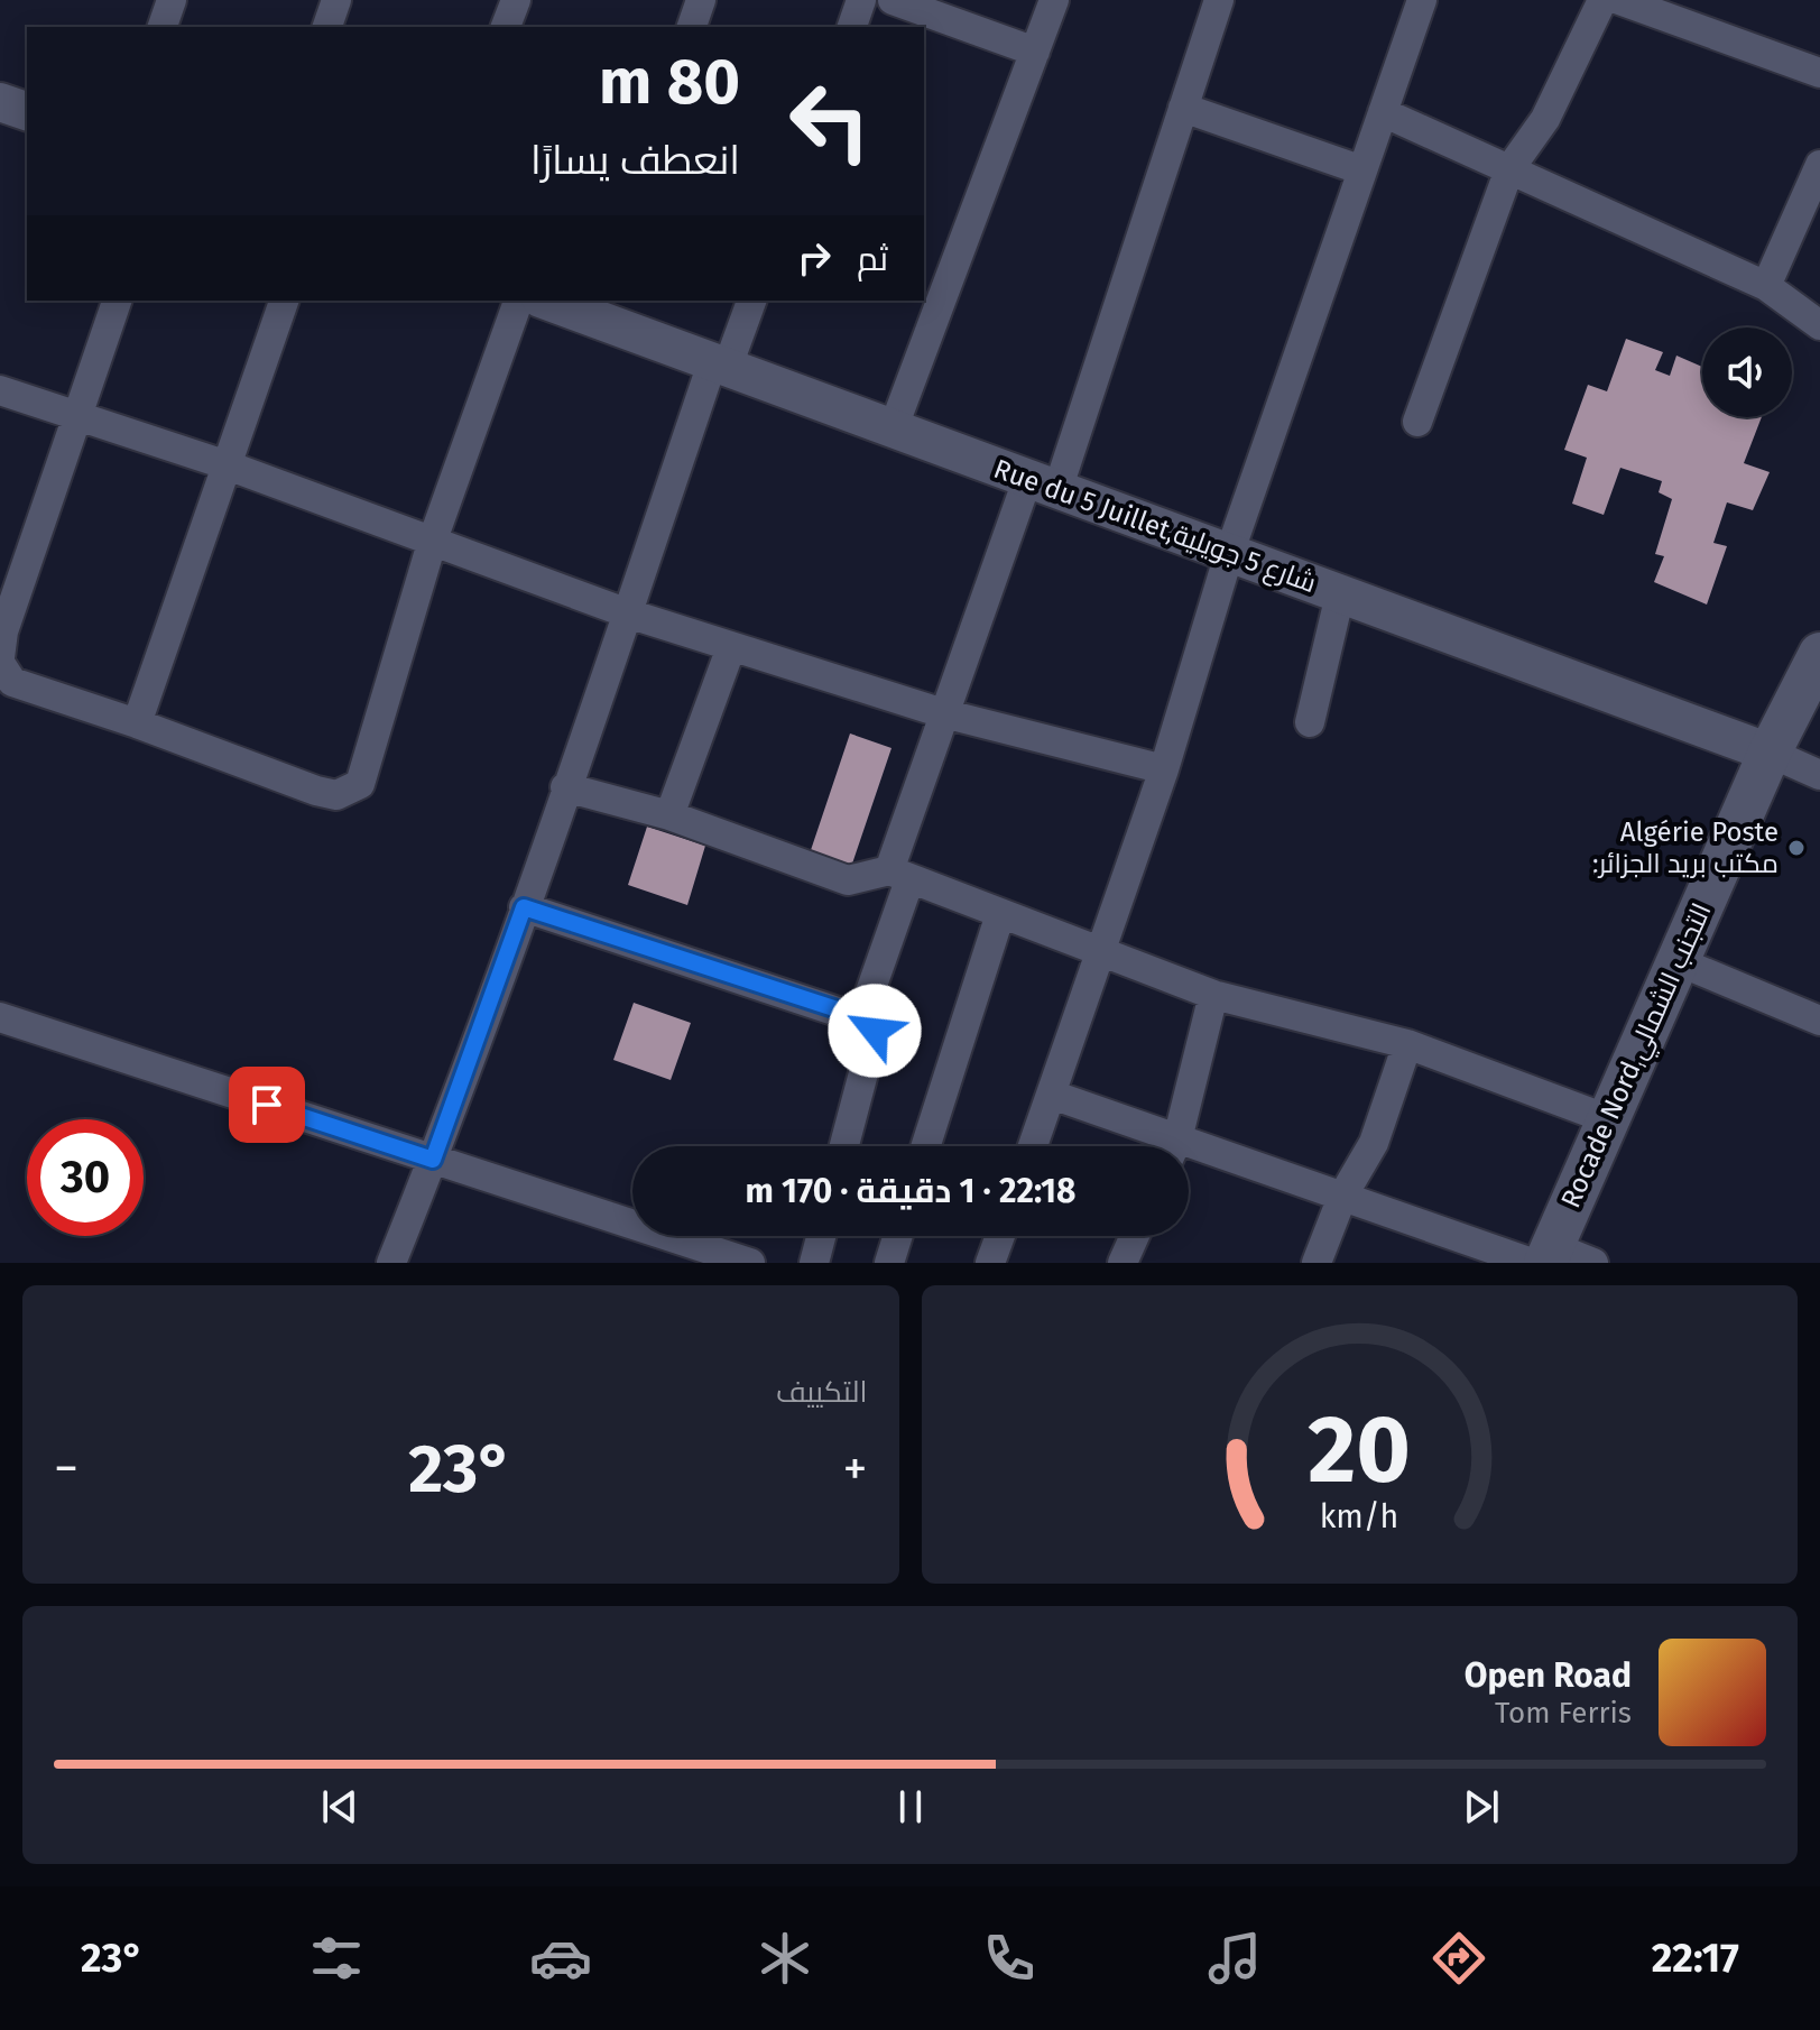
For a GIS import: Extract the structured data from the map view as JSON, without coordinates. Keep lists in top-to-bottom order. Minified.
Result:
{"streets":{"main road":["Rocade Nord,التجنب الشمالي"],"street":["Rue du 5 Juillet,شارع 5 جويلية"]},"crossings":[["Rue du 5 Juillet,شارع 5 جويلية","Rocade Nord,التجنب الشمالي"]],"places":["Algérie Poste ;مكتب بريد الجزائر"],"page":{"turn":["80 m","انعطف يسارًا"],"then":"ثم","limit":"30","trip":"22:18 · 1 دقيقة · 170 m","tile":"التكييف","heat":["−","23°","+"],"song":["Open Road","Tom Ferris"],"tabs":["22:17","23°"],"gauge":["20","km/h"]}}
